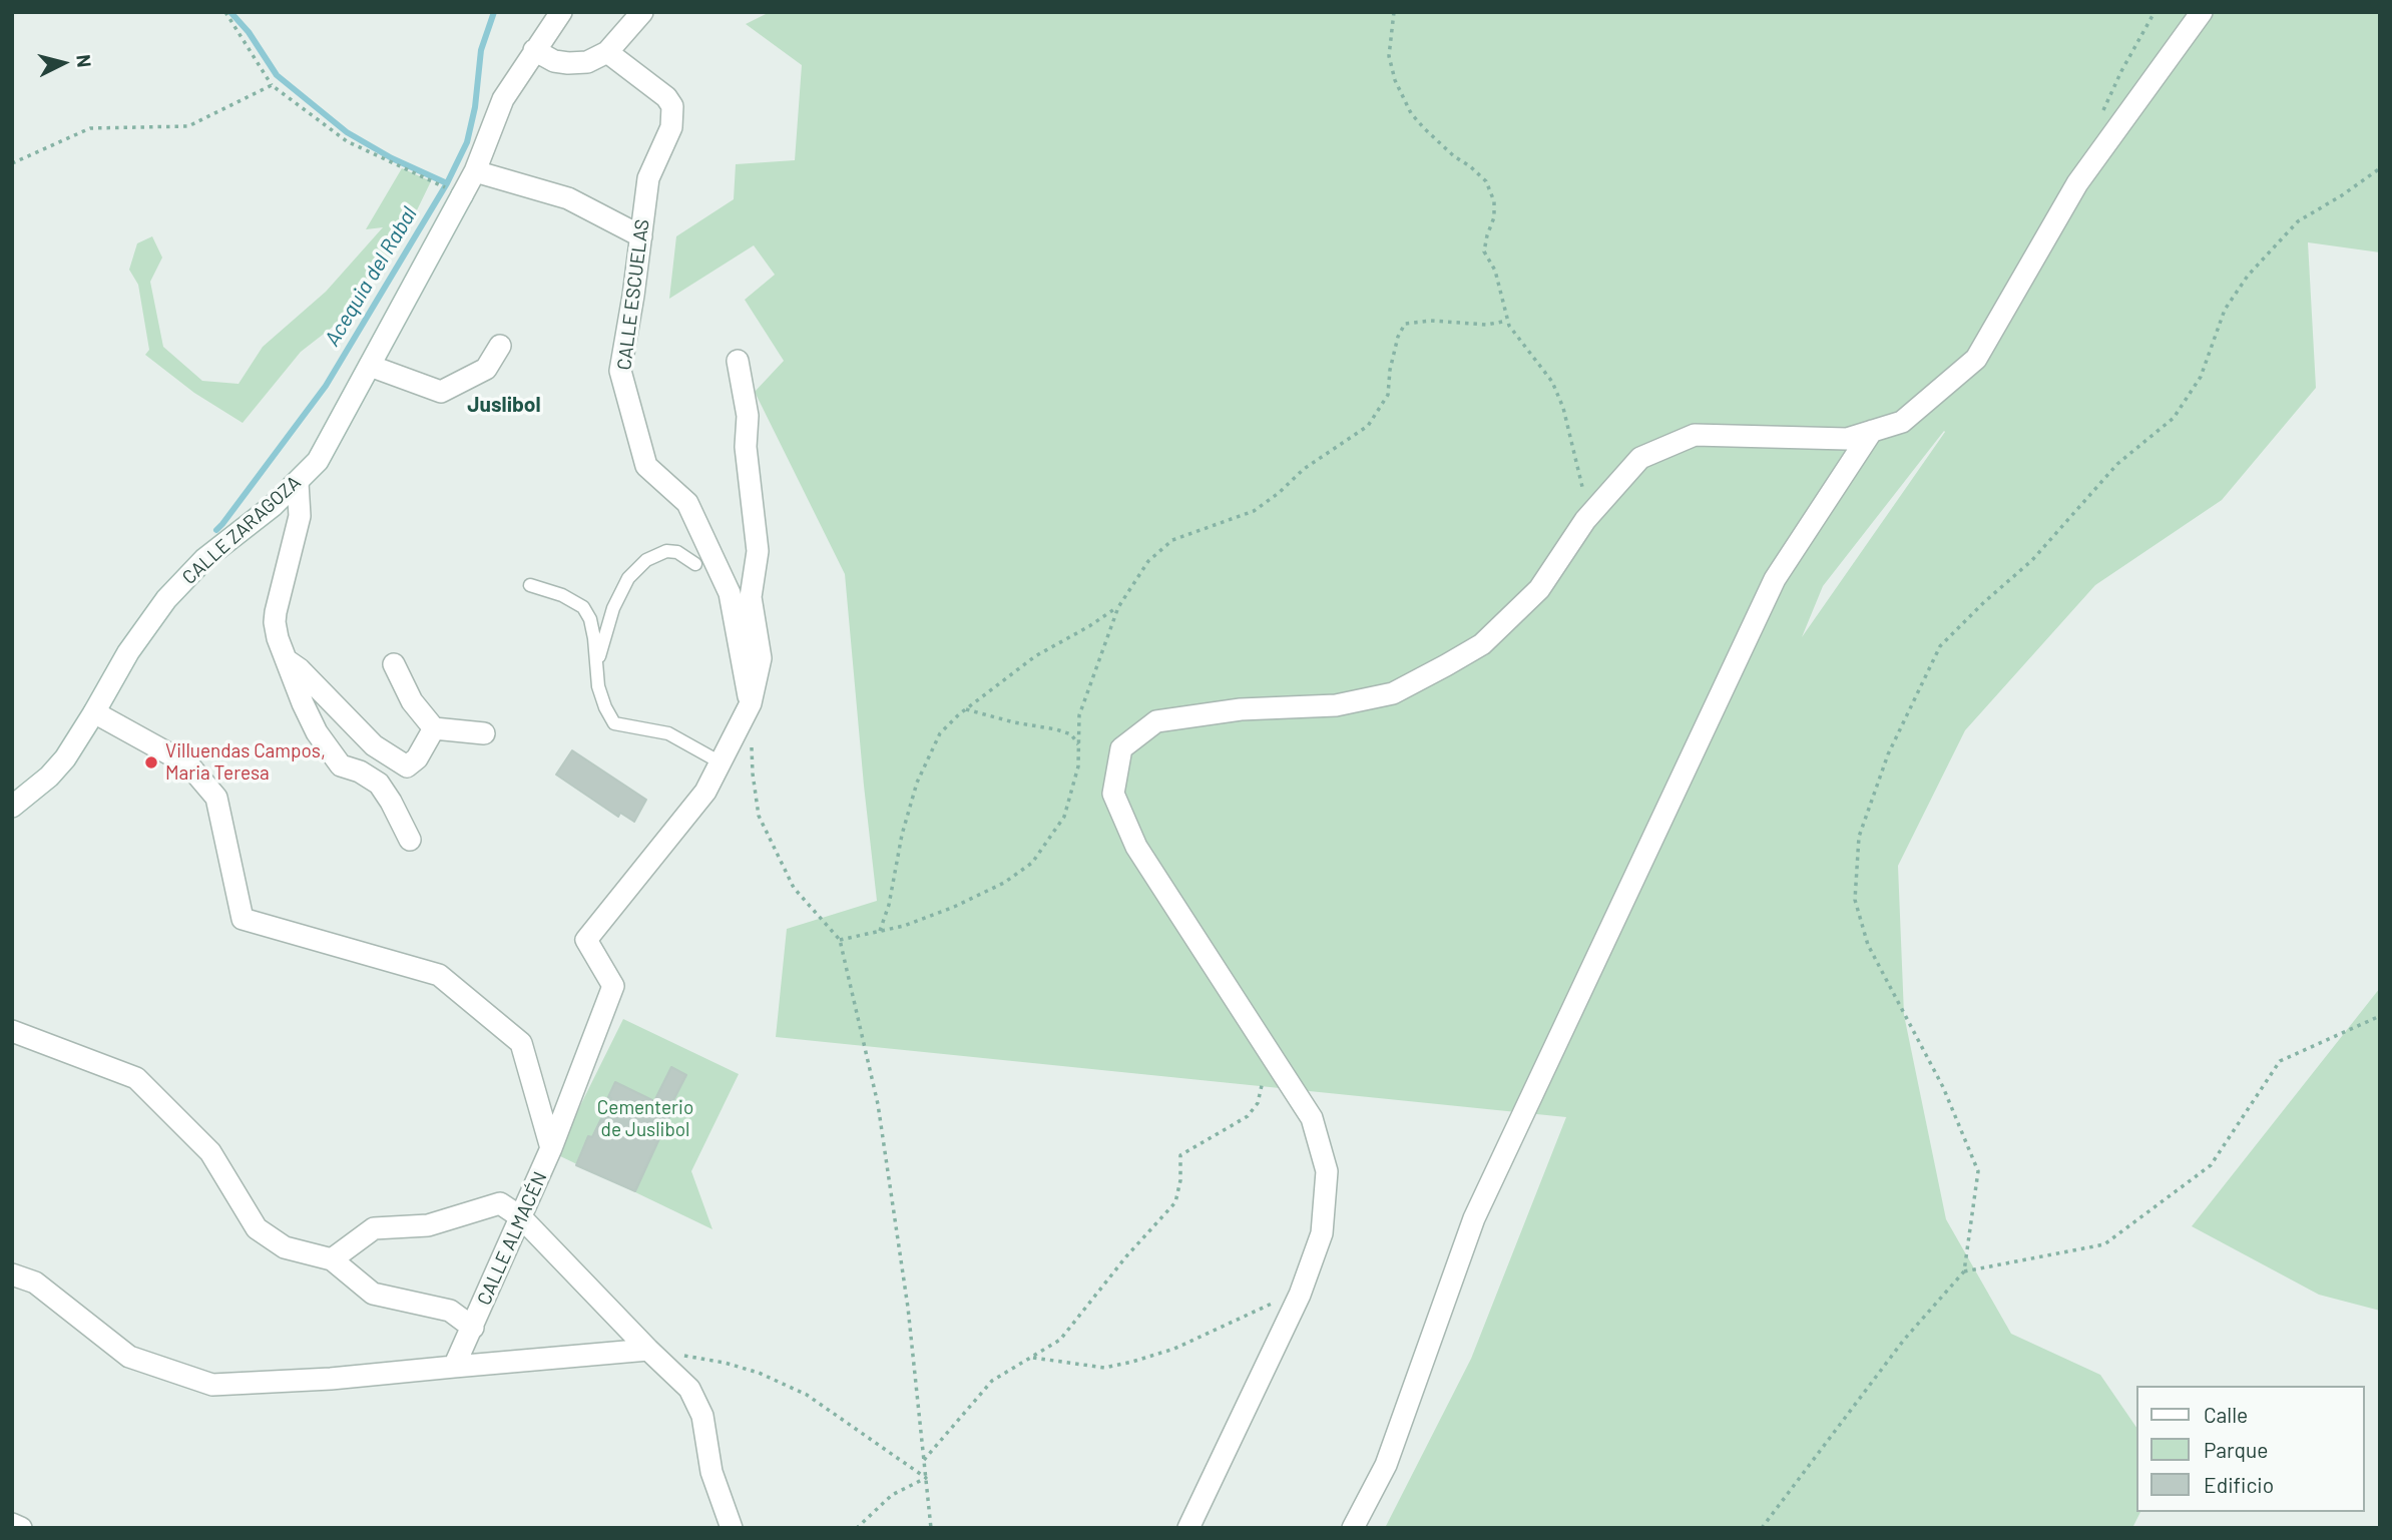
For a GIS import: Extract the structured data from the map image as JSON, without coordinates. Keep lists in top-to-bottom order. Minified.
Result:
{"streets":{"street":["CALLE ESCUELAS","CALLE ZARAGOZA","CALLE ALMACÉN"]},"crossings":[["CALLE ESCUELAS","CALLE ALMACÉN"]],"districts":["Juslibol"],"water":["Acequia del Rabal"],"parks":["Cementerio de Juslibol"],"places":["Villuendas Campos, Maria Teresa"],"legend":["Calle","Parque","Edificio"],"north":"right"}
